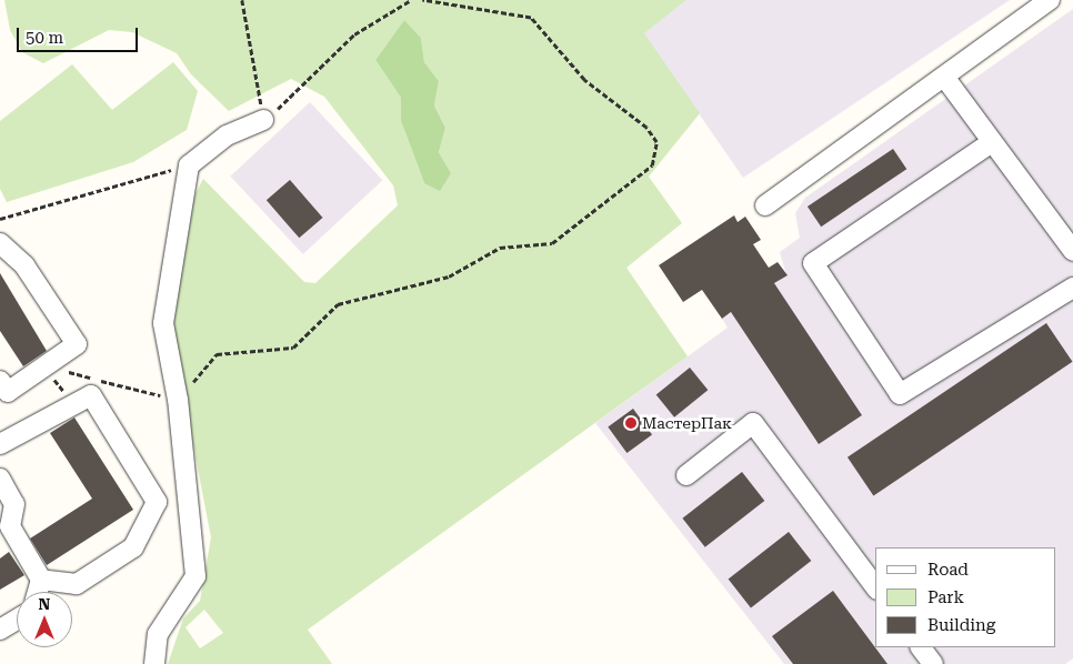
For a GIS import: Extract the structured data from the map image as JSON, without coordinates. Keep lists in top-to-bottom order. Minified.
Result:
{"places":["МастерПак"],"legend":["Road","Park","Building"],"scale_bar":"50 m","north":"top"}
